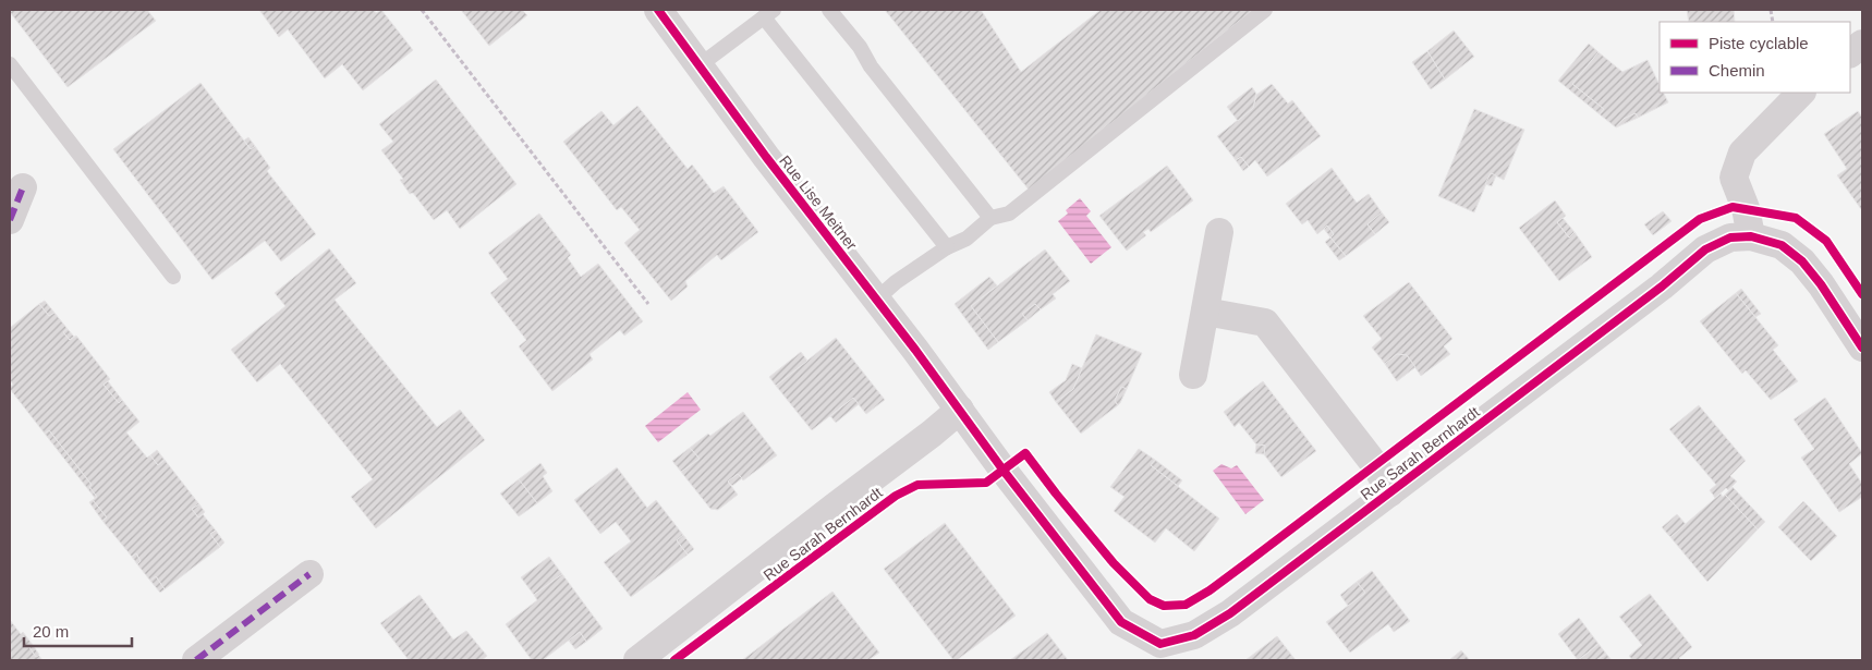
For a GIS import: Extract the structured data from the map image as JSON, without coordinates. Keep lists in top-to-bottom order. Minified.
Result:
{"streets":{"street":["Rue Lise Meitner","Rue Sarah Bernhardt"]},"crossings":[["Rue Lise Meitner","Rue Sarah Bernhardt"]],"legend":["Piste cyclable","Chemin"],"scale_bar":"20 m"}
